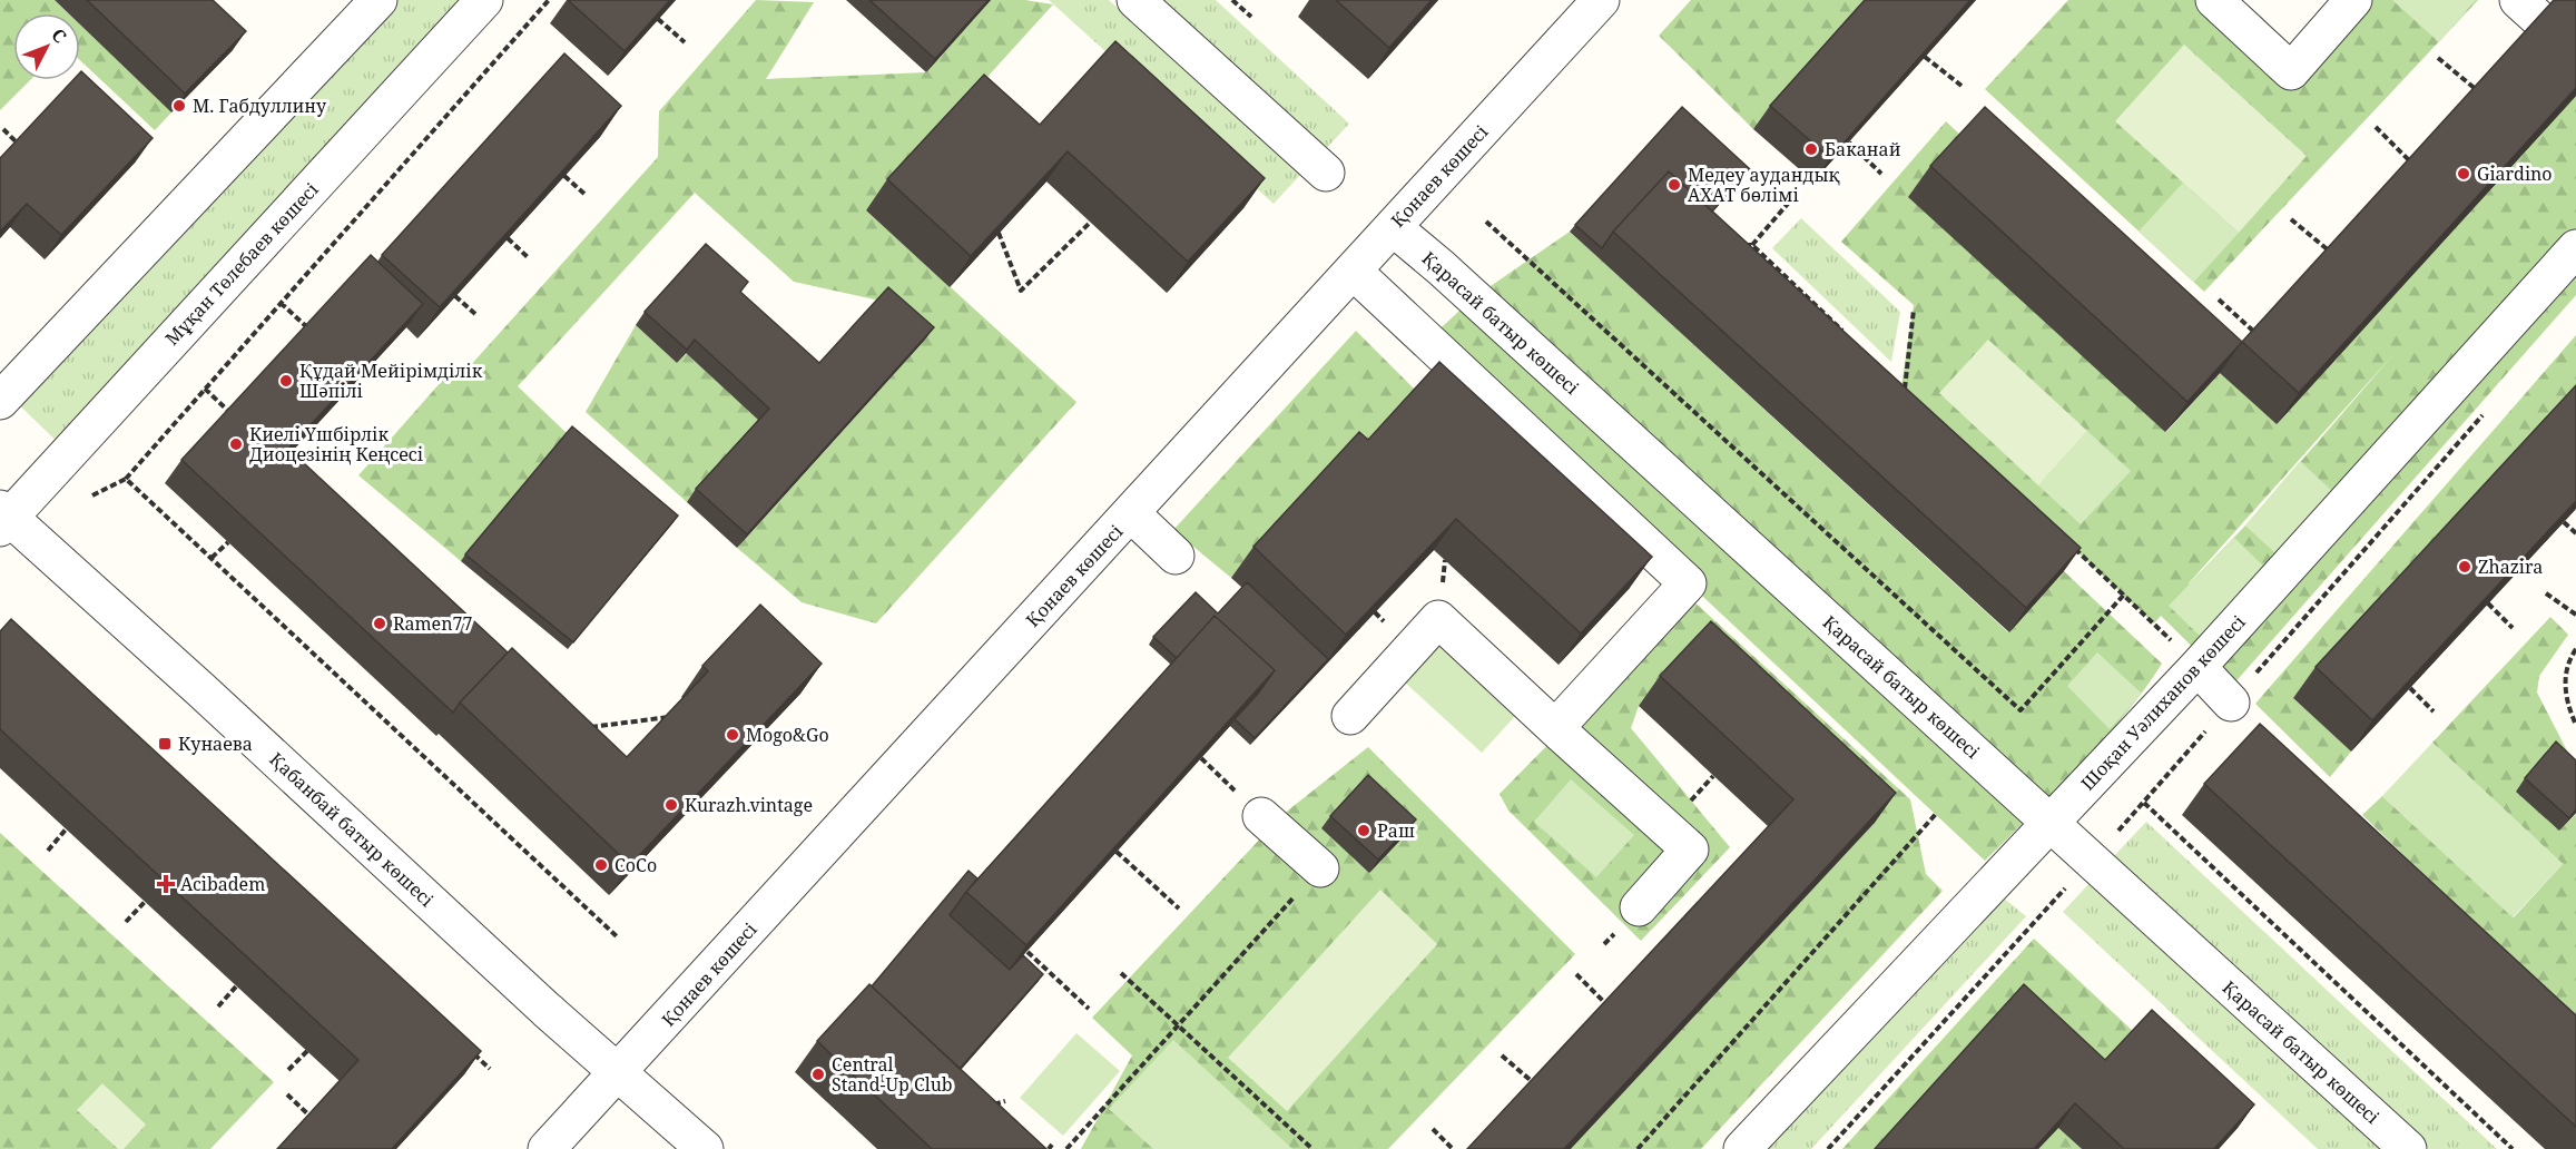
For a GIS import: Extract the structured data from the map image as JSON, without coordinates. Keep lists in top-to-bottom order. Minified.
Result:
{"streets":{"street":["Қонаев көшесі","Мұқан Төлебаев көшесі","Қарасай батыр көшесі","Шоқан Уәлиханов көшесі","Қабанбай батыр көшесі"]},"crossings":[["Қонаев көшесі","Қарасай батыр көшесі"],["Қонаев көшесі","Қабанбай батыр көшесі"],["Мұқан Төлебаев көшесі","Қабанбай батыр көшесі"],["Қарасай батыр көшесі","Шоқан Уәлиханов көшесі"]],"places":{"other":["М. Габдуллину","Баканай","Giardino","Медеу аудандық АХАТ бөлімі","Құдай Мейірімділік Шәпілі","Киелі Үшбірлік Диоцезінің Кеңсесі","Zhazira","Ramen77","Mogo&Go","Kurazh.vintage","Раш","CoCo","Central Stand-Up Club"],"transit":["Кунаева"],"health":["Acibadem"]},"north":"top right"}
